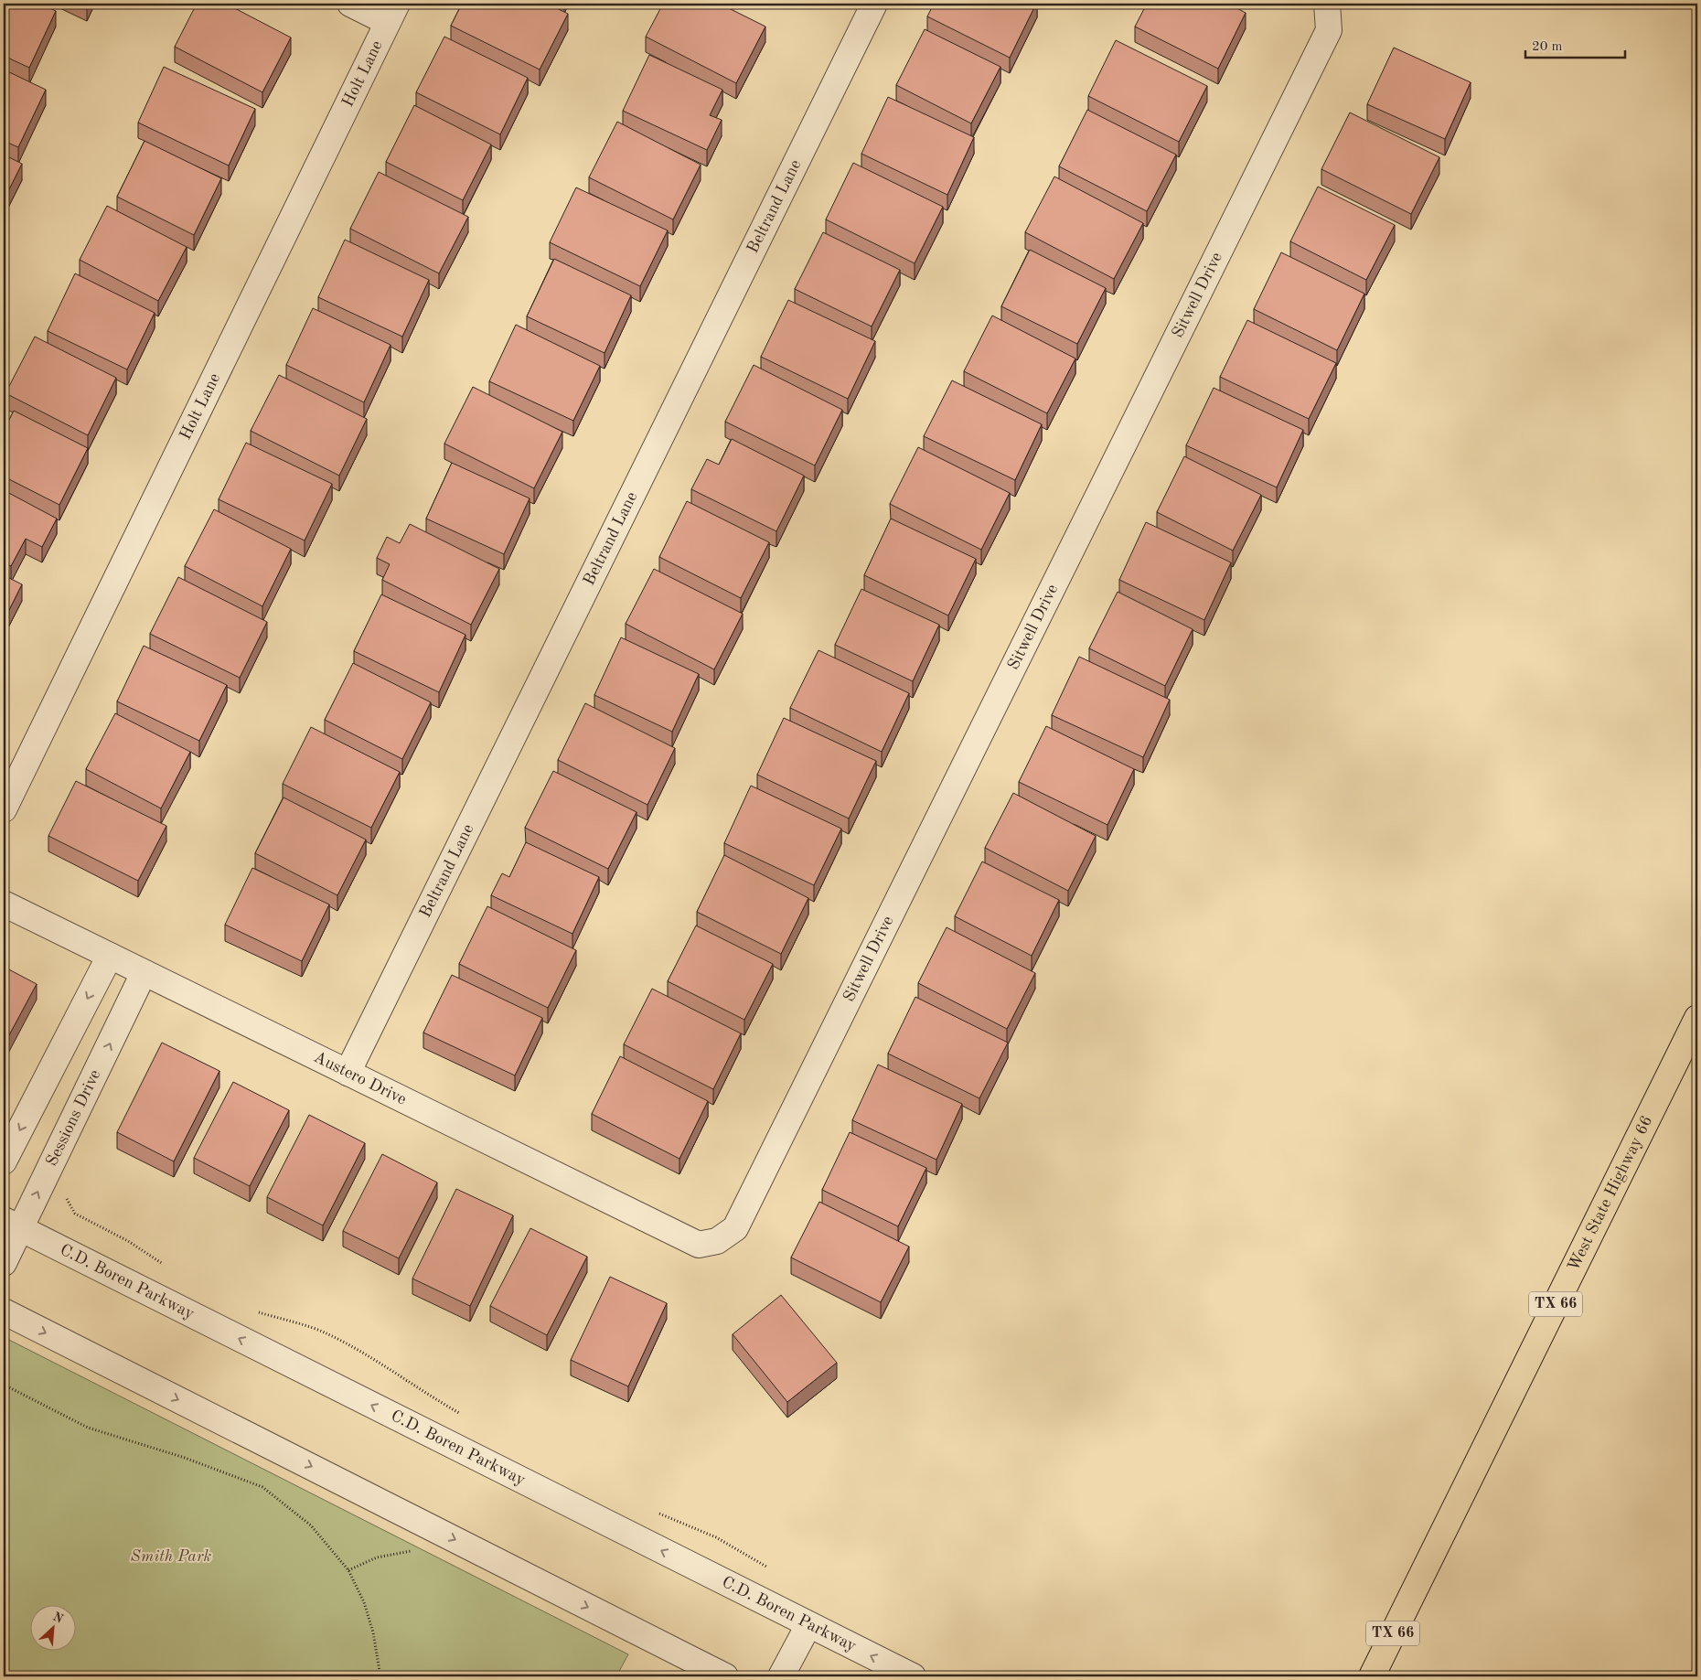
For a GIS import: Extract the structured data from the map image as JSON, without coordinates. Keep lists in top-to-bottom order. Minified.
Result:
{"streets":{"main road":["West State Highway 66","TX 66"],"street":["Holt Lane","Beltrand Lane","Sitwell Drive","Austero Drive","Sessions Drive","C.D. Boren Parkway"]},"crossings":[["Beltrand Lane","Austero Drive"],["Sitwell Drive","Austero Drive"],["Austero Drive","Sessions Drive"],["Sessions Drive","C.D. Boren Parkway"]],"parks":["Smith Park"],"scale_bar":"20 m","north":"top right"}
